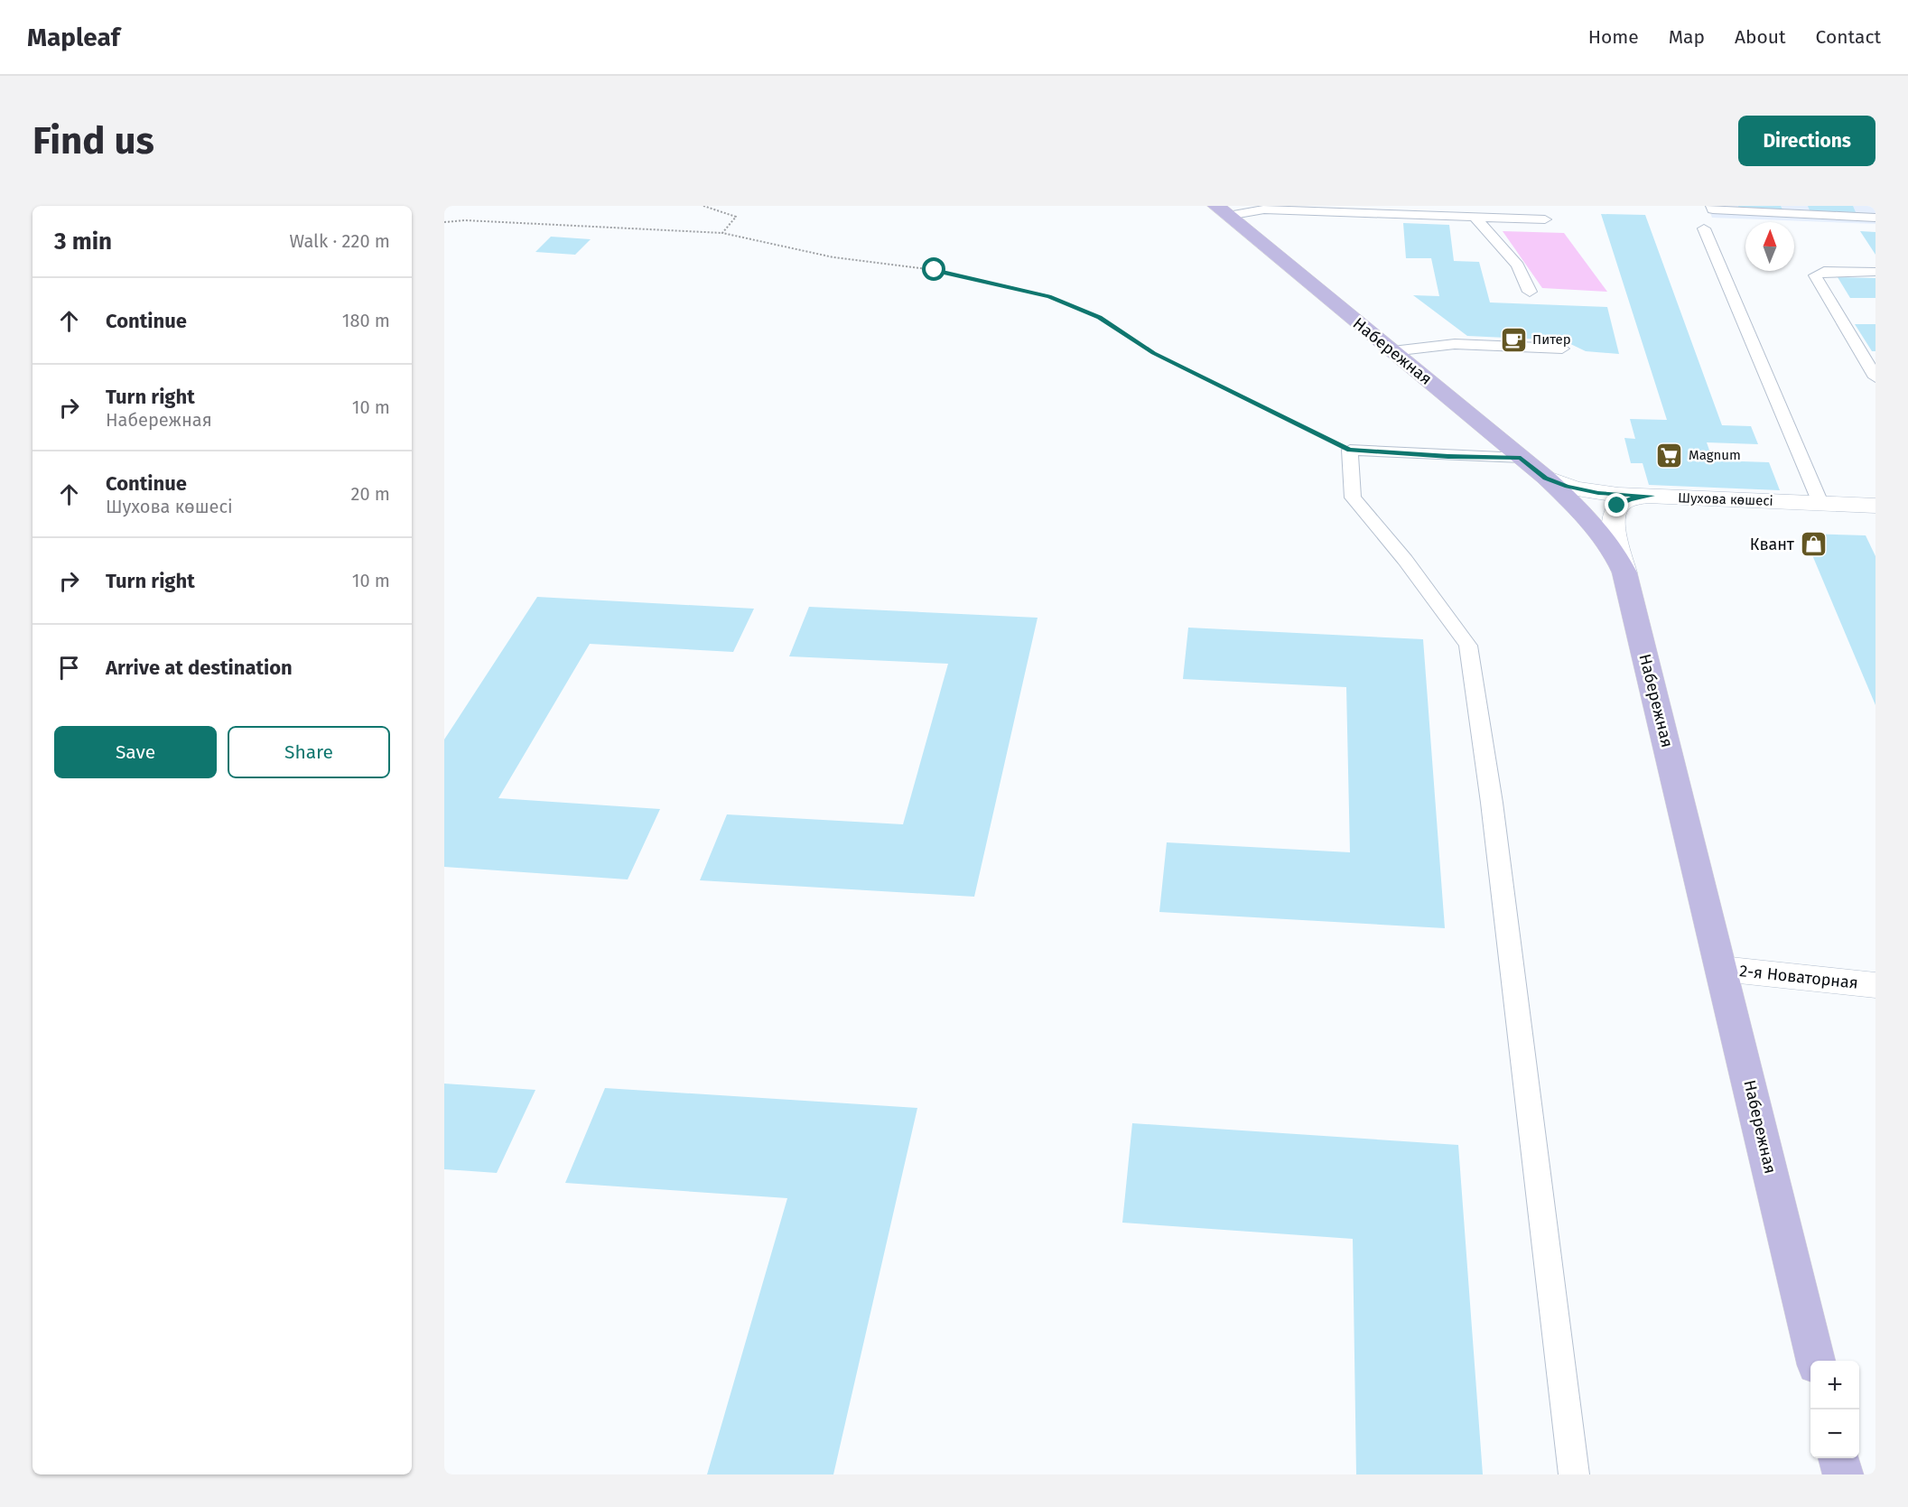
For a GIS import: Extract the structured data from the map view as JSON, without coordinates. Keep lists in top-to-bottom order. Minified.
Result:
{"streets":{"main road":["Набережная"],"street":["Шухова көшесі","2-я Новаторная"]},"crossings":[["Набережная","Шухова көшесі"],["Набережная","2-я Новаторная"]],"places":{"cafe":["Питер"],"supermarket":["Magnum"],"shop":["Квант"]},"north":"top","page":{"header":"Mapleaf","nav":["Home","Map","About","Contact"],"buttons":["Directions",["Save","Share"]],"title":"Find us","heading":["3 min","Walk · 220 m"],"list":[["Continue","180 m"],["Turn right","Набережная","10 m"],["Continue","Шухова көшесі","20 m"],["Turn right","10 m"],"Arrive at destination"],"map_buttons":["+","−"]}}
